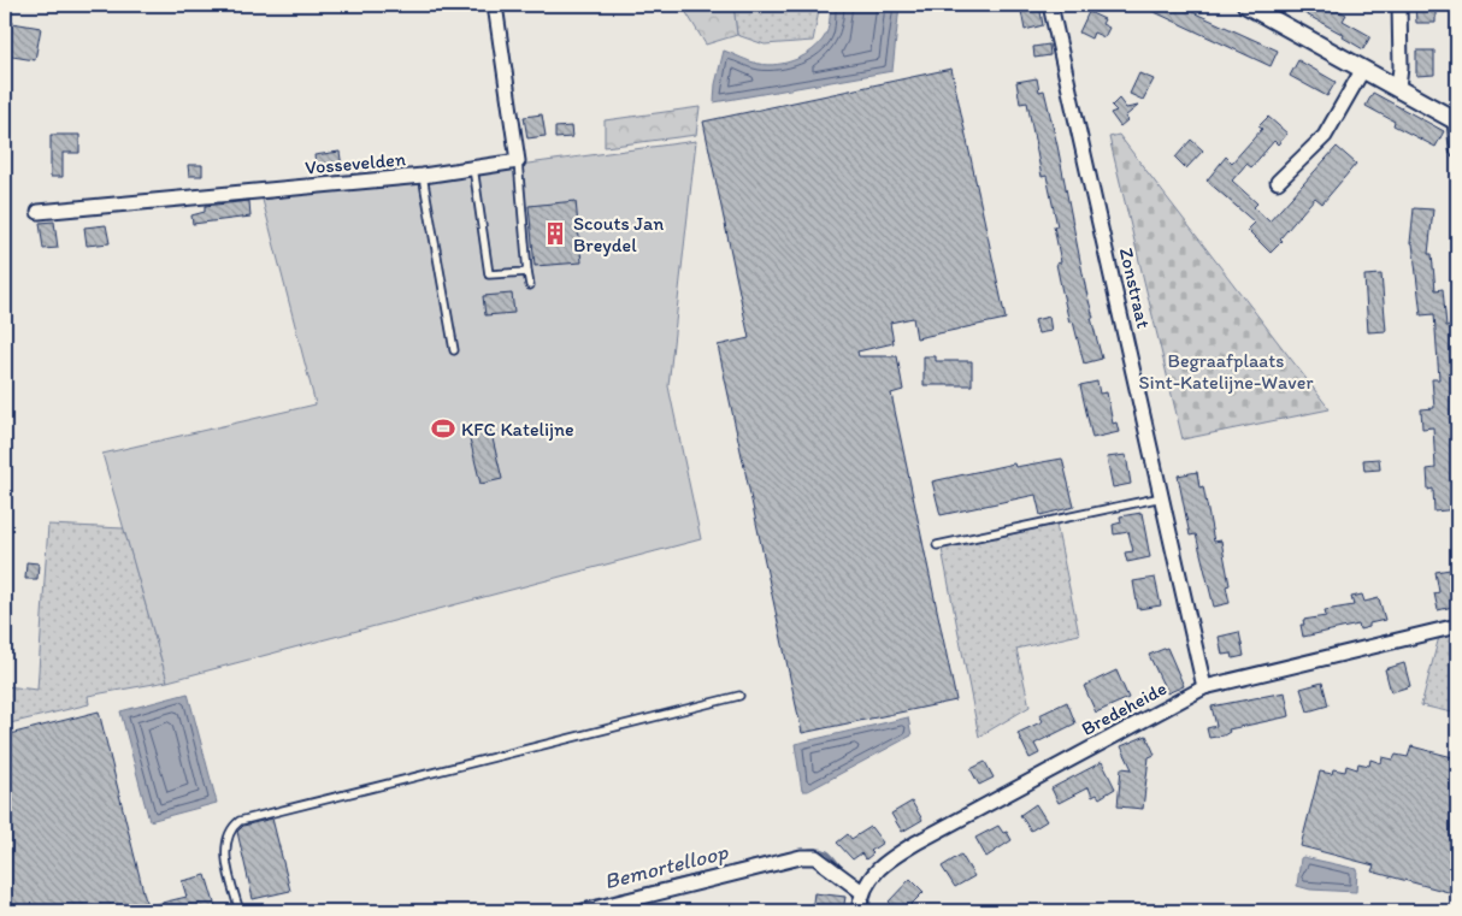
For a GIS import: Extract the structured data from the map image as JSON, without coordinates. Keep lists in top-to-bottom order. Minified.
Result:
{"streets":{"street":["Vossevelden","Zonstraat","Bredeheide"]},"crossings":[["Zonstraat","Bredeheide"]],"water":["Bemortelloop"],"parks":["Begraafplaats Sint-Katelijne-Waver"],"places":{"building":["Scouts Jan Breydel"],"sports":["KFC Katelijne"]}}
